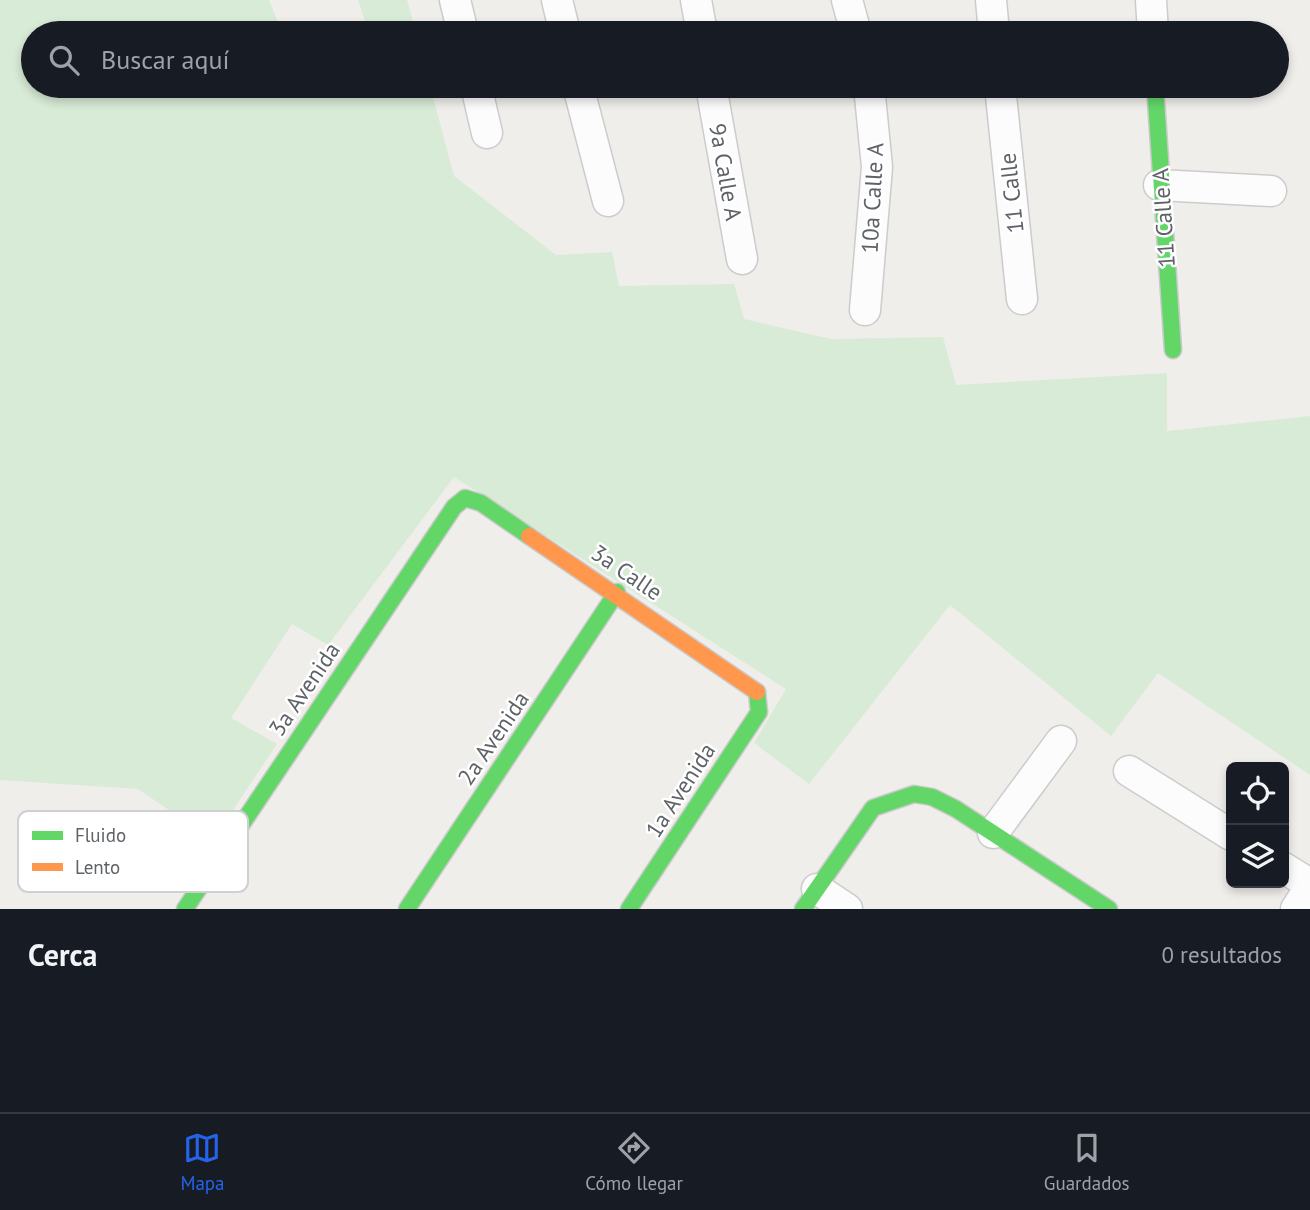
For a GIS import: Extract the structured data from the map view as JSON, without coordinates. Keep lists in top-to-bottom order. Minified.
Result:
{"streets":{"street":["9a Calle A","11 Calle","10a Calle A","11 Calle A","3a Calle","3a Avenida","2a Avenida","1a Avenida"]},"crossings":[["3a Calle","3a Avenida"],["3a Calle","2a Avenida"],["3a Calle","1a Avenida"]],"legend":["Fluido","Lento"],"page":{"search":"Buscar aquí","heading":["Cerca","0 resultados"],"nav":["Mapa","Cómo llegar","Guardados"]}}
